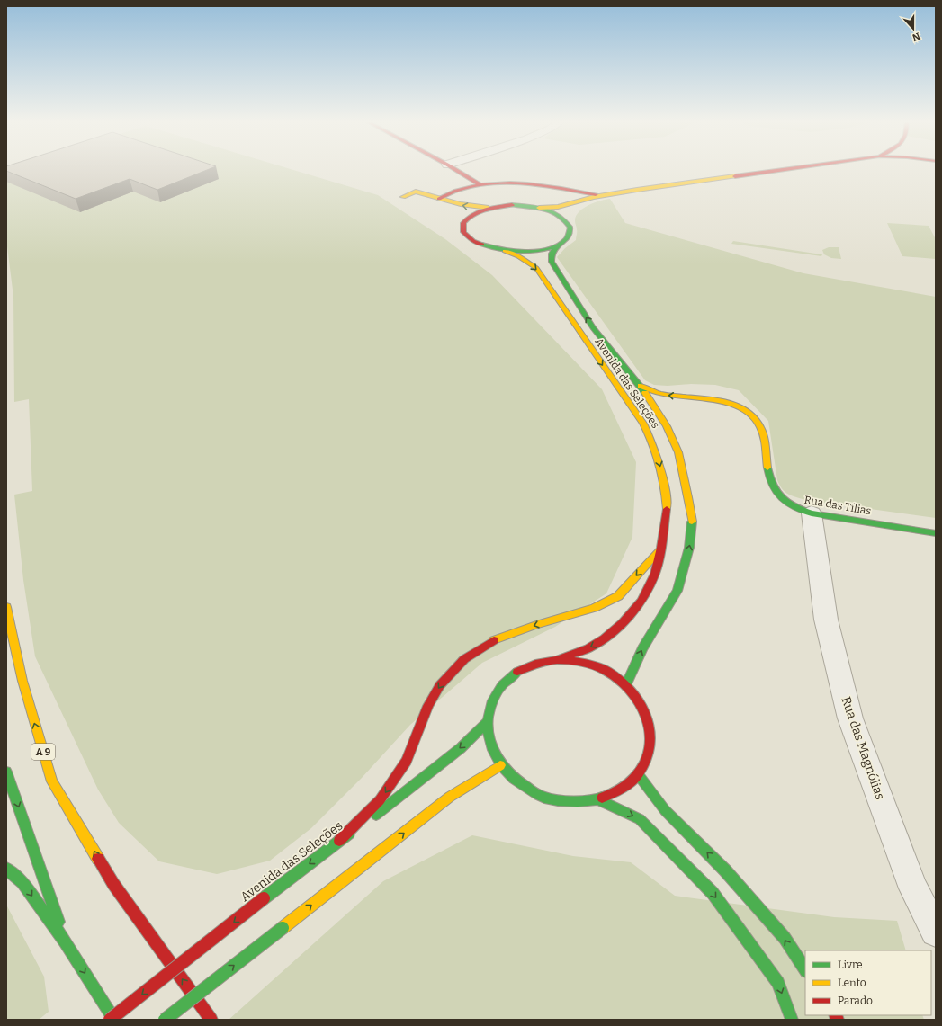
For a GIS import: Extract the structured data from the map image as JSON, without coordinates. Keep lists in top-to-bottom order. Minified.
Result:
{"streets":{"main road":["Avenida das Seleções","Rua das Tílias","A 9"],"street":["Rua das Magnólias"]},"crossings":[["Rua das Tílias","Rua das Magnólias"]],"legend":["Livre","Lento","Parado"],"north":"bottom"}
